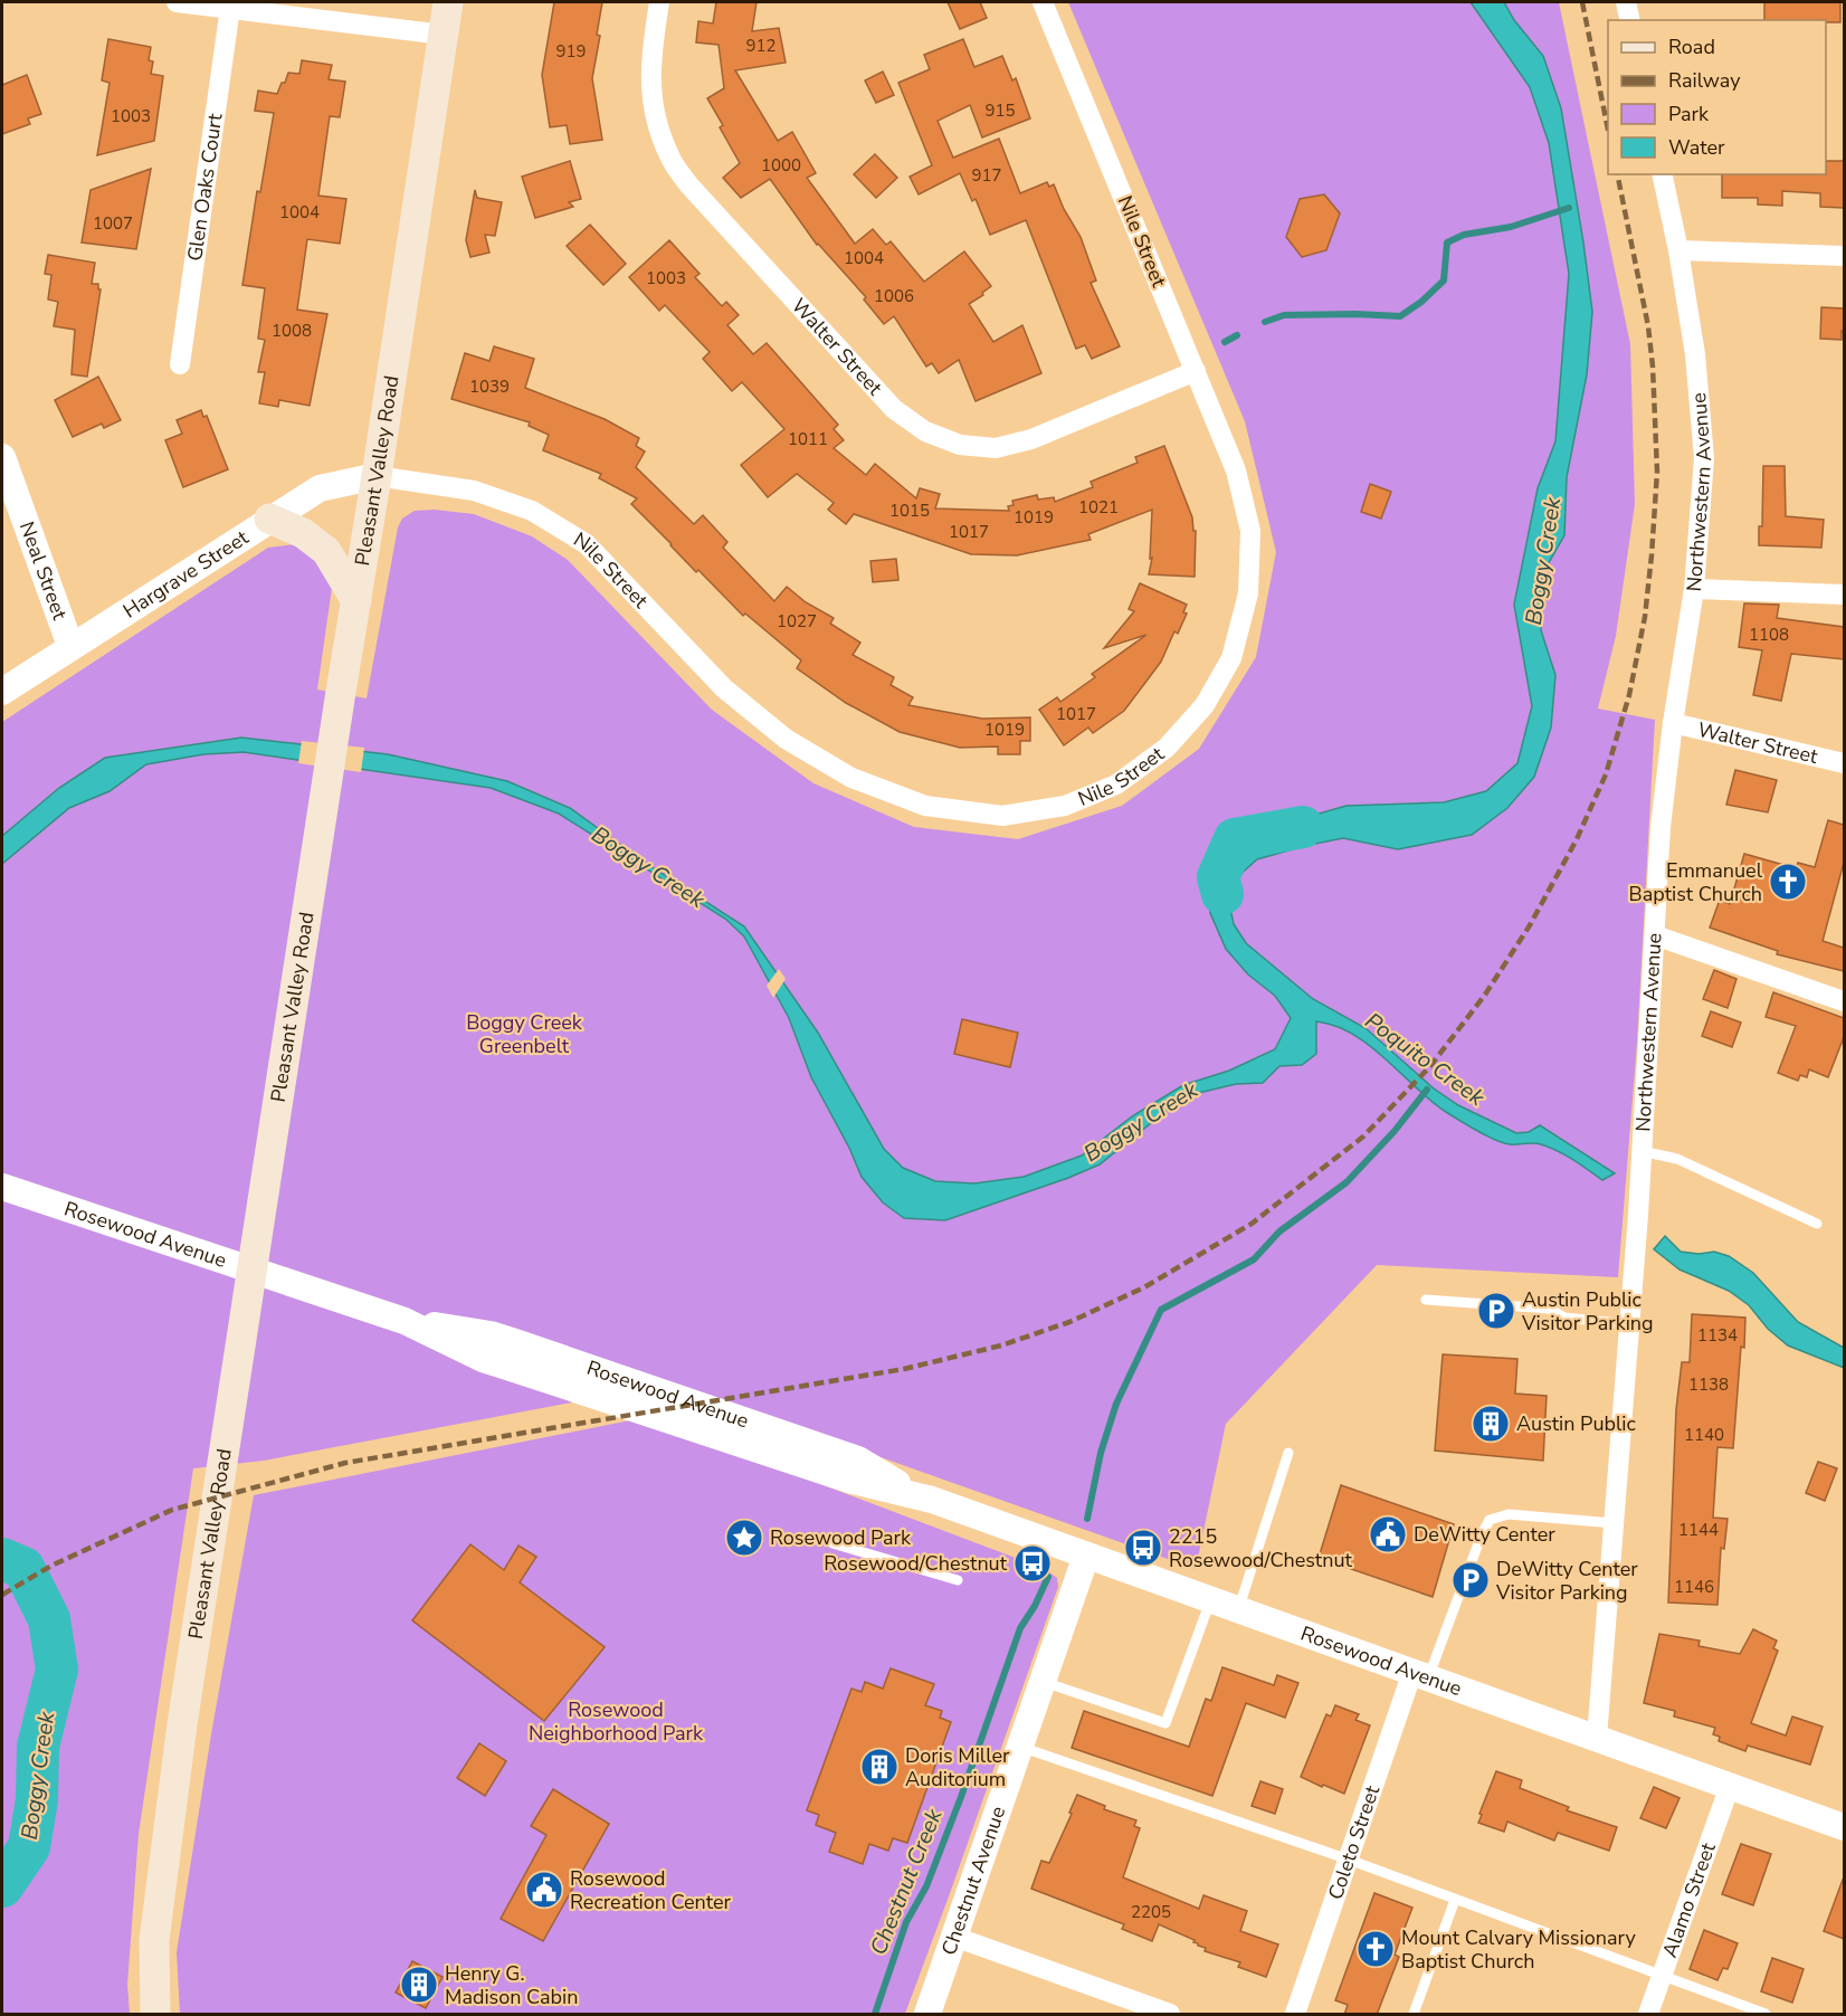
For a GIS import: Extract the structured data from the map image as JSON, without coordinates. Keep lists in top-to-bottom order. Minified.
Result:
{"streets":{"main road":["Pleasant Valley Road"],"street":["Glen Oaks Court","Nile Street","Walter Street","Northwestern Avenue","Neal Street","Hargrave Street","Rosewood Avenue","Coleto Street","Chestnut Avenue","Alamo Street"]},"crossings":[["Nile Street","Walter Street"],["Nile Street","Pleasant Valley Road"],["Nile Street","Hargrave Street"],["Walter Street","Northwestern Avenue"],["Pleasant Valley Road","Hargrave Street"],["Northwestern Avenue","Rosewood Avenue"],["Neal Street","Hargrave Street"],["Rosewood Avenue","Coleto Street"],["Rosewood Avenue","Chestnut Avenue"],["Rosewood Avenue","Alamo Street"]],"water":["Boggy Creek","Poquito Creek","Chestnut Creek"],"parks":["Boggy Creek Greenbelt","Rosewood Neighborhood Park"],"places":{"church":["Emmanuel Baptist Church","Mount Calvary Missionary Baptist Church"],"parking":["Austin Public Visitor Parking","DeWitty Center Visitor Parking"],"building":["Austin Public","Doris Miller Auditorium","Henry G. Madison Cabin"],"public building":["DeWitty Center","Rosewood Recreation Center"],"place":["Rosewood Park"],"bus stop":["2215 Rosewood/Chestnut","Rosewood/Chestnut"]},"house_numbers":["912","919","915","1003","1000","917","1004","1007","1004","1003","1006","1008","1039","1011","1021","1015","1019","1017","1027","1108","1017","1019","1134","1138","1140","1144","1146","2205"],"legend":["Road","Railway","Park","Water"]}
